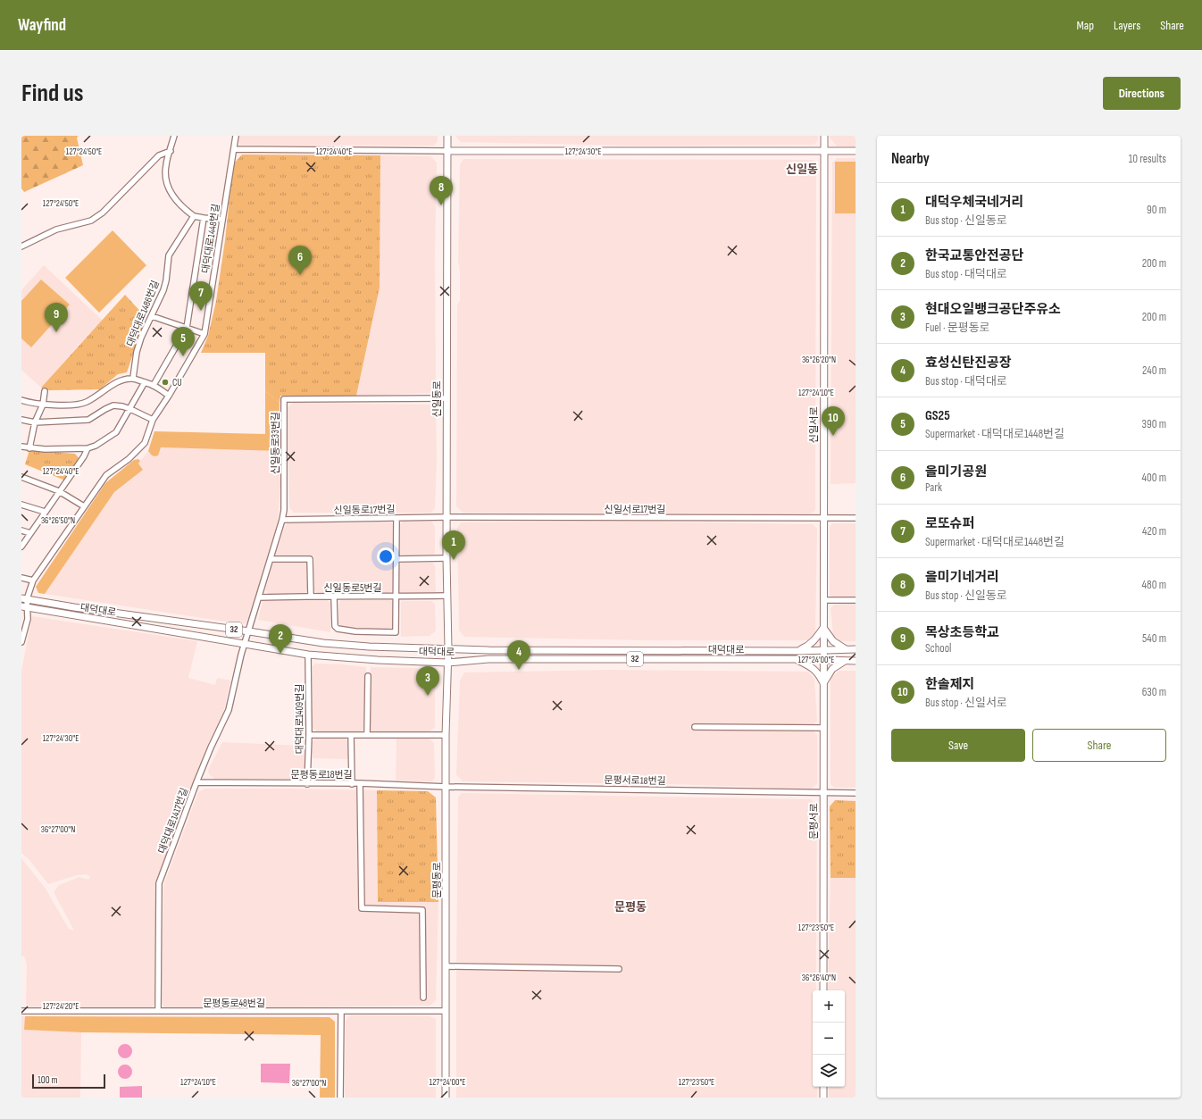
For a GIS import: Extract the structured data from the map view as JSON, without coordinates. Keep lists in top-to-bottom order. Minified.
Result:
{"streets":{"main road":["신일동로","신일서로","대덕대로","32","문평서로","문평동로"],"street":["대덕대로1448번길","대덕대로1486번길","신일동로33번길","신일서로17번길","신일동로17번길","신일동로5번길","대덕대로1409번길","문평동로18번길","문평서로18번길","대덕대로1417번길","문평동로48번길"]},"crossings":[["대덕대로1448번길","대덕대로"],["신일동로","신일동로33번길"],["신일동로","신일서로17번길"],["신일동로","신일동로17번길"],["신일동로","신일동로5번길"],["신일동로","대덕대로"],["신일동로","문평동로"],["신일서로","신일서로17번길"],["신일서로","대덕대로"],["신일서로","문평서로"],["신일동로33번길","신일동로17번길"],["신일동로33번길","신일동로5번길"],["신일동로33번길","대덕대로"],["신일동로33번길","대덕대로1417번길"],["신일서로17번길","신일동로17번길"],["대덕대로","대덕대로1409번길"],["대덕대로","대덕대로1417번길"],["대덕대로","문평서로"],["대덕대로","문평동로"],["대덕대로1409번길","문평동로18번길"],["문평동로18번길","문평서로18번길"],["문평동로18번길","대덕대로1417번길"],["문평동로18번길","문평동로"],["문평서로18번길","문평서로"],["문평서로18번길","문평동로"],["대덕대로1417번길","문평동로48번길"],["문평동로","문평동로48번길"]],"districts":["신일동","문평동"],"places":["CU"],"scale_bar":"100 m","page":{"header":"Wayfind","nav":["Map","Layers","Share"],"buttons":["Directions",["Save","Share"]],"title":"Find us","heading":["Nearby","10 results"],"pins":["8","6","7","9","5","10","1","2","4","3"],"list":[{"mark":"1","name":"대덕우체국네거리","note":"Bus stop · 신일동로","value":"90 m"},{"mark":"2","name":"한국교통안전공단","note":"Bus stop · 대덕대로","value":"200 m"},{"mark":"3","name":"현대오일뱅크공단주유소","note":"Fuel · 문평동로","value":"200 m"},{"mark":"4","name":"효성신탄진공장","note":"Bus stop · 대덕대로","value":"240 m"},{"mark":"5","name":"GS25","note":"Supermarket · 대덕대로1448번길","value":"390 m"},{"mark":"6","name":"을미기공원","note":"Park","value":"400 m"},{"mark":"7","name":"로또슈퍼","note":"Supermarket · 대덕대로1448번길","value":"420 m"},{"mark":"8","name":"을미기네거리","note":"Bus stop · 신일동로","value":"480 m"},{"mark":"9","name":"목상초등학교","note":"School","value":"540 m"},{"mark":"10","name":"한솔제지","note":"Bus stop · 신일서로","value":"630 m"}],"map_buttons":["+","−"],"scale":"100 m"},"coordinates":["127°24'50\"E","127°24'40\"E","127°24'30\"E","36°26'20\"N","127°24'10\"E","36°26'50\"N","127°24'00\"E","36°27'00\"N","127°23'50\"E","36°26'40\"N","127°24'20\"E"]}
